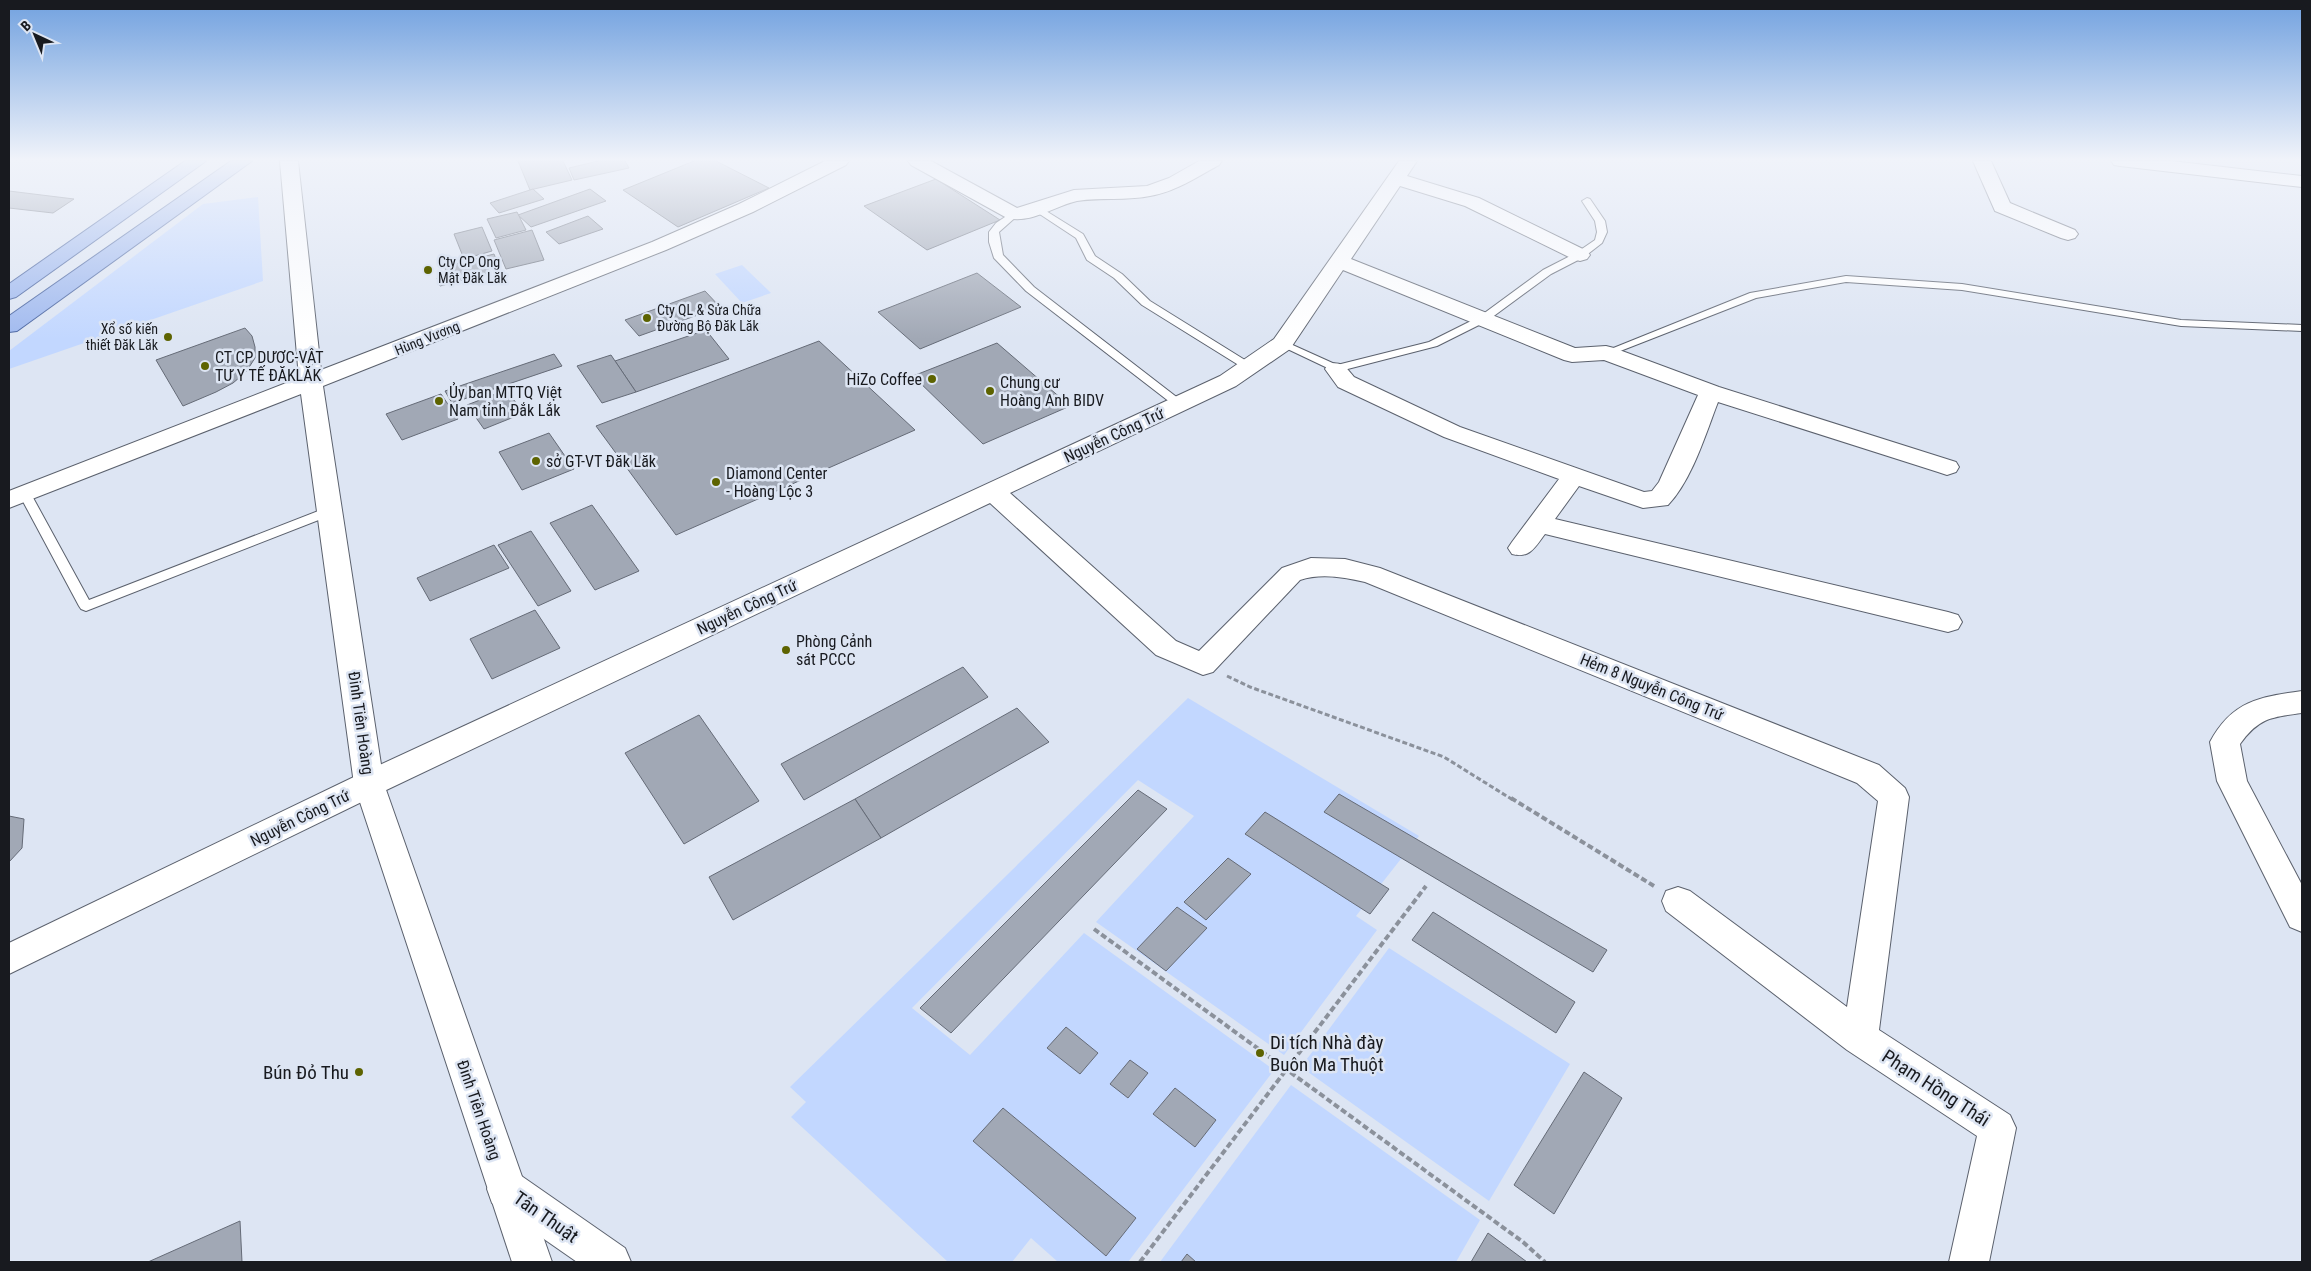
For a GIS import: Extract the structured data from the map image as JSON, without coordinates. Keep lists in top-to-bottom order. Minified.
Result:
{"streets":{"street":["Hùng Vương","Nguyễn Công Trứ","Hẻm 8 Nguyễn Công Trứ","Đinh Tiên Hoàng","Phạm Hồng Thái","Tân Thuật"]},"crossings":[["Hùng Vương","Đinh Tiên Hoàng"],["Nguyễn Công Trứ","Đinh Tiên Hoàng"],["Hẻm 8 Nguyễn Công Trứ","Phạm Hồng Thái"],["Đinh Tiên Hoàng","Tân Thuật"]],"places":["Cty CP Ong Mật Đăk Lăk","Cty QL & Sửa Chữa Đường Bộ Đăk Lăk","Xổ số kiến thiết Đăk Lăk","CT CP DƯỢC-VẬT TƯ Y TẾ ĐĂKLĂK","HiZo Coffee","Chung cư Hoàng Anh BIDV","Ủy ban MTTQ Việt Nam tỉnh Đắk Lắk","sở GT-VT Đăk Lăk","Diamond Center - Hoàng Lộc 3","Phòng Cảnh sát PCCC","Di tích Nhà đày Buôn Ma Thuột","Bún Đỏ Thu"],"north":"top left"}
